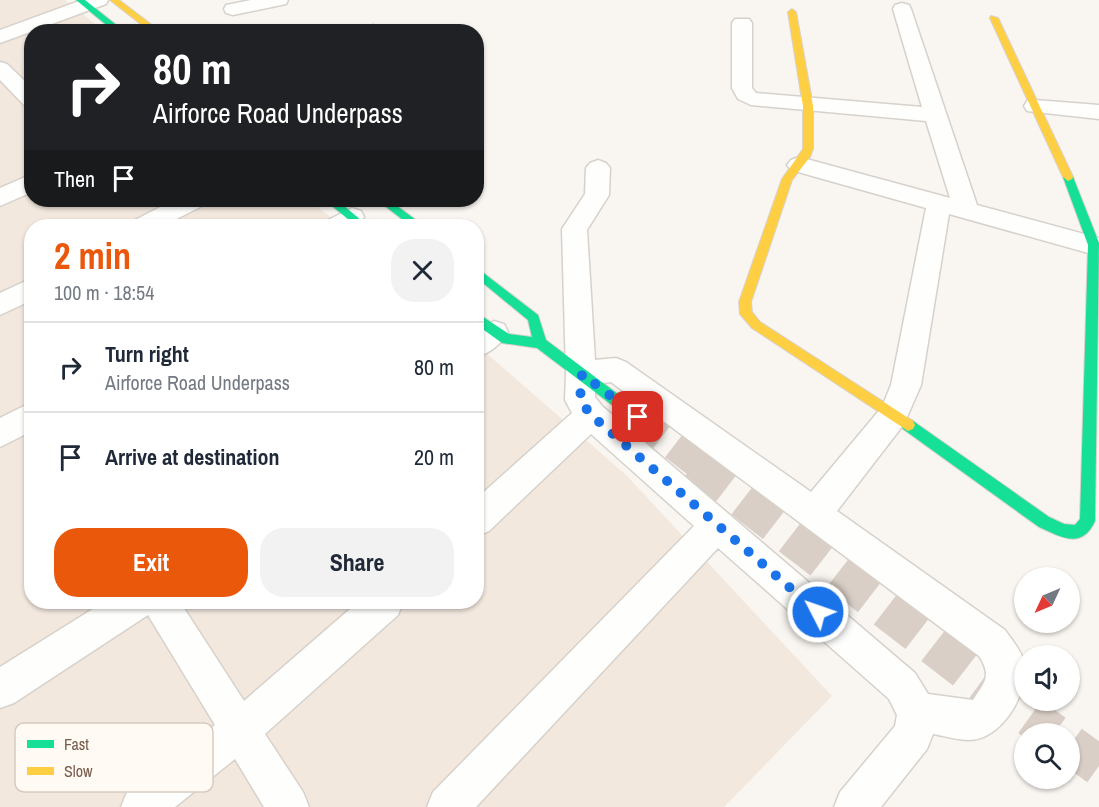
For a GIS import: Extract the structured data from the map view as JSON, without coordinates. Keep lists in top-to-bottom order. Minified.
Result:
{"legend":["Fast","Slow"],"north":"bottom left","page":{"turn":["80 m","Airforce Road Underpass"],"then":"Then","heading":["2 min","100 m · 18:54"],"list":[{"name":"Turn right","note":"Airforce Road Underpass","value":"80 m"},{"name":"Arrive at destination","value":"20 m"}],"buttons":["Exit","Share"]}}
